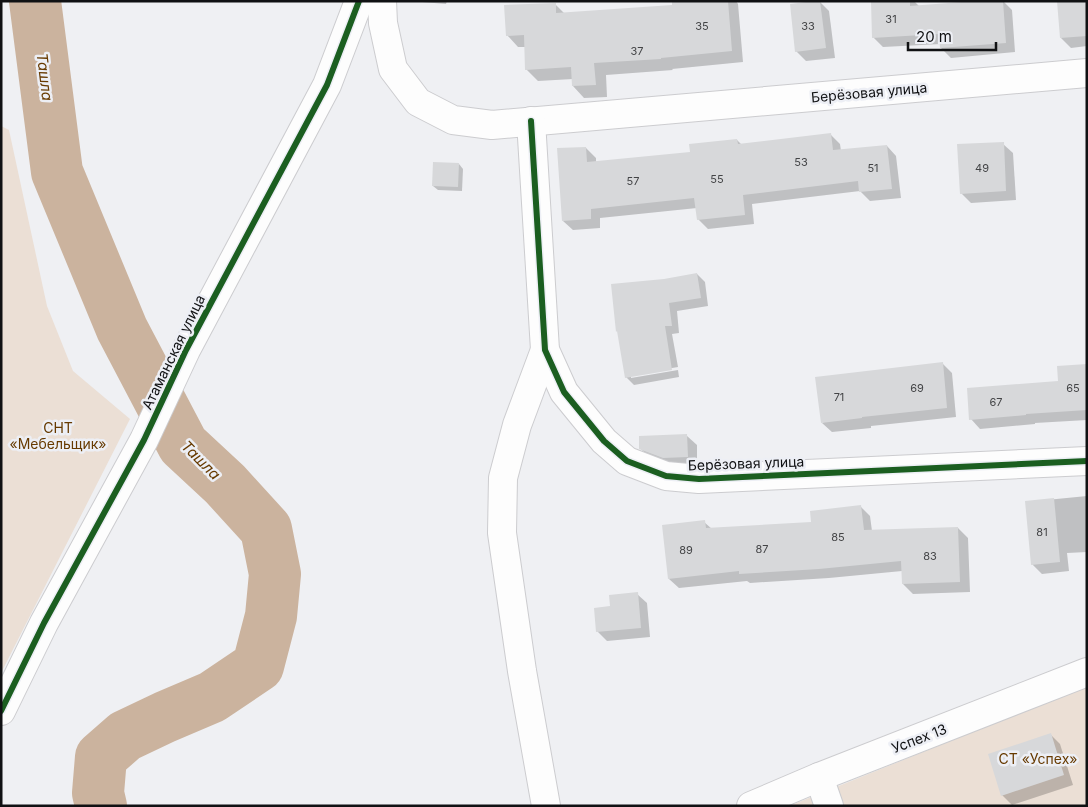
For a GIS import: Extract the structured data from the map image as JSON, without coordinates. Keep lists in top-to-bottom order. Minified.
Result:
{"streets":{"street":["Берёзовая улица","Атаманская улица","Успех 13"]},"water":["Ташла"],"parks":["СНТ «Мебельщик»","СТ «Успех»"],"house_numbers":["31","35","33","37","53","51","49","55","57","69","65","71","67","81","85","87","89","83"],"scale_bar":"20 m"}
